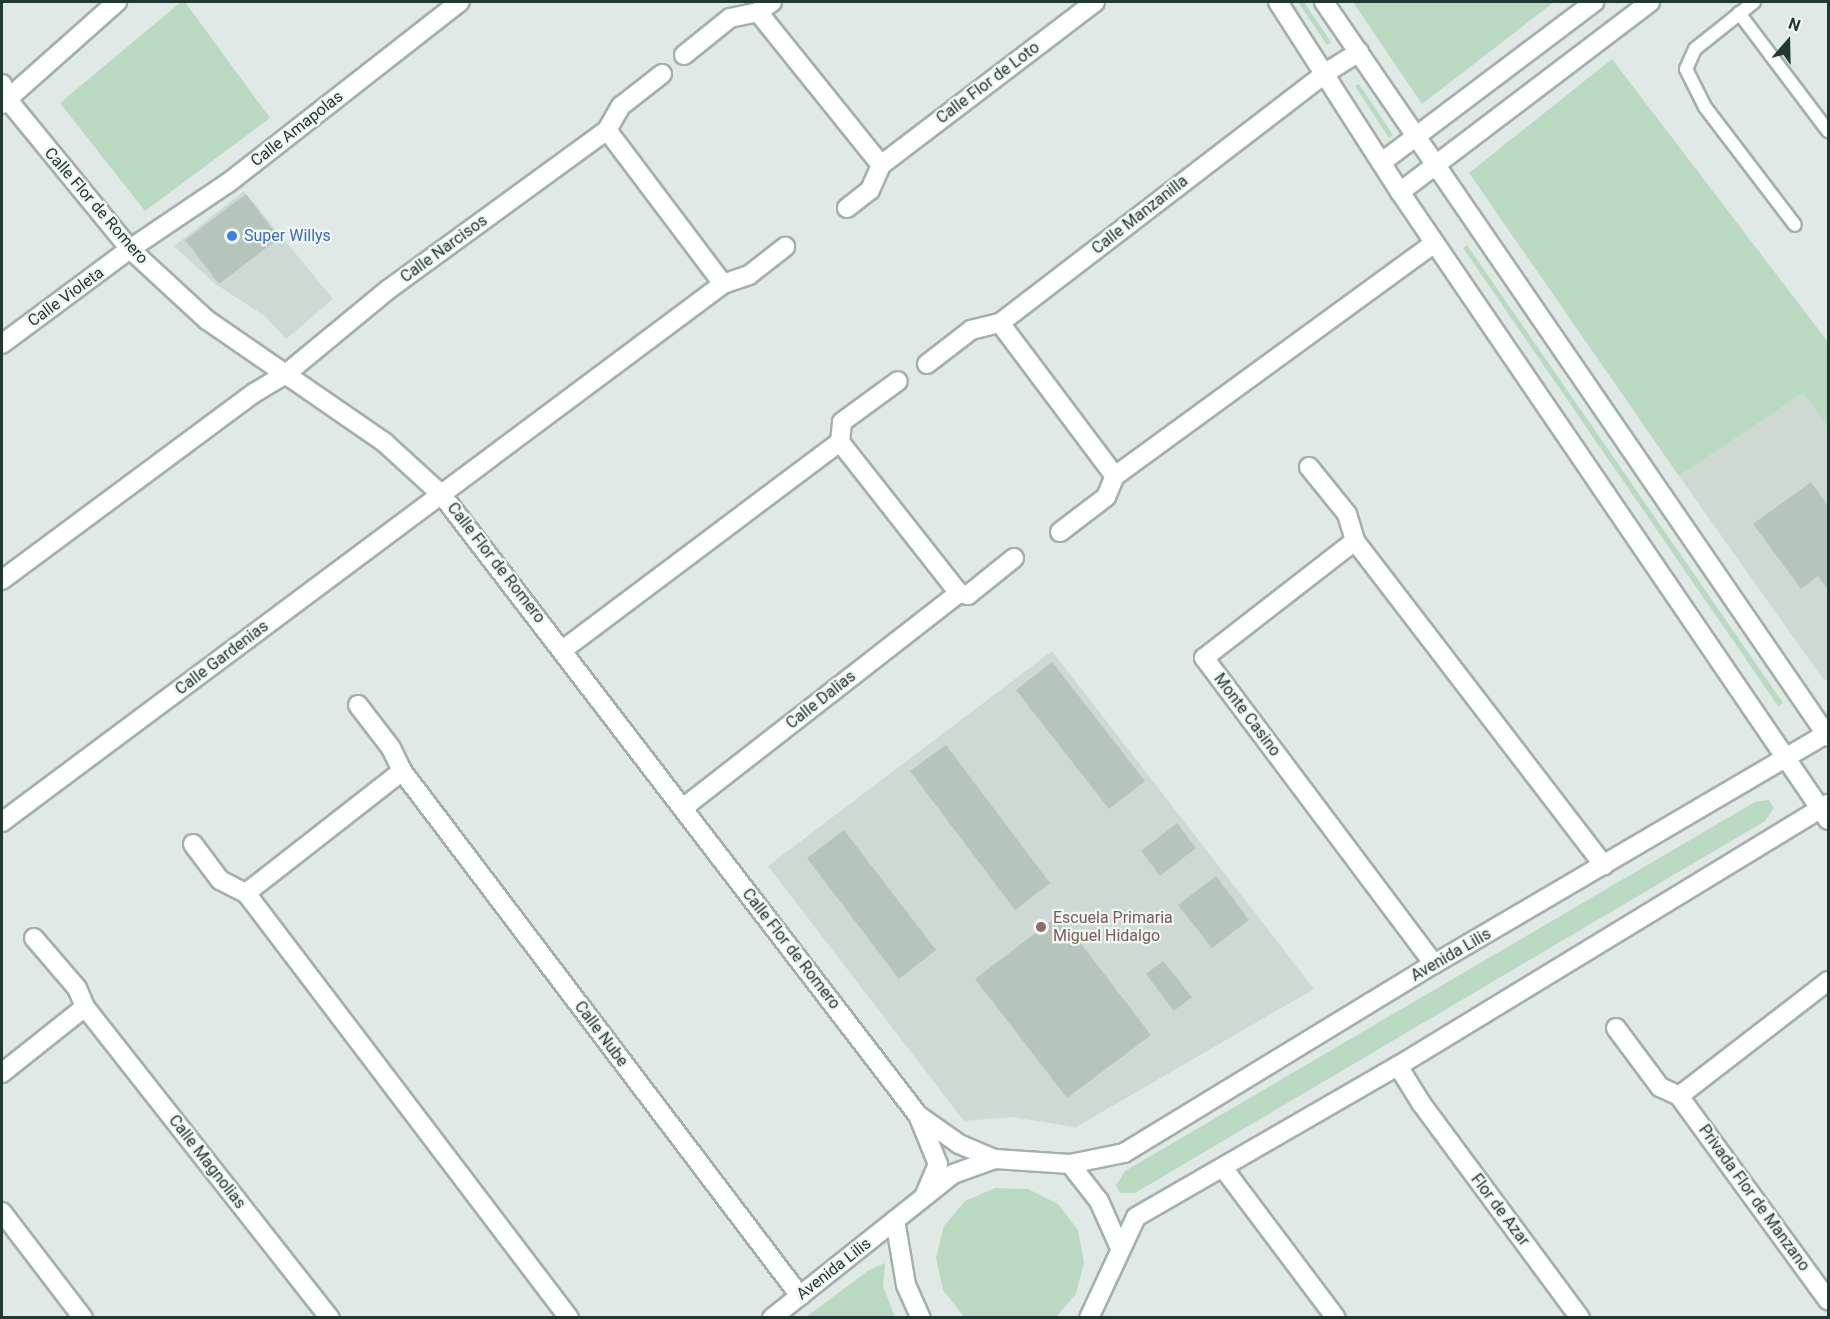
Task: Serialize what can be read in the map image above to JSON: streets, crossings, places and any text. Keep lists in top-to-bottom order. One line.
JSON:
{"streets":{"street":["Calle Flor de Loto","Calle Amapolas","Calle Flor de Romero","Calle Manzanilla","Calle Narcisos","Calle Violeta","Calle Gardenias","Calle Dalias","Monte Casino","Avenida Lilis","Calle Nube","Calle Magnolias","Privada Flor de Manzano","Flor de Azar"]},"crossings":[["Calle Amapolas","Calle Flor de Romero"],["Calle Amapolas","Calle Violeta"],["Calle Flor de Romero","Calle Narcisos"],["Calle Flor de Romero","Calle Violeta"],["Calle Flor de Romero","Calle Gardenias"],["Calle Flor de Romero","Calle Dalias"],["Calle Flor de Romero","Avenida Lilis"],["Monte Casino","Avenida Lilis"],["Avenida Lilis","Calle Nube"]],"places":["Super Willys","Escuela Primaria Miguel Hidalgo"],"north":"top"}
